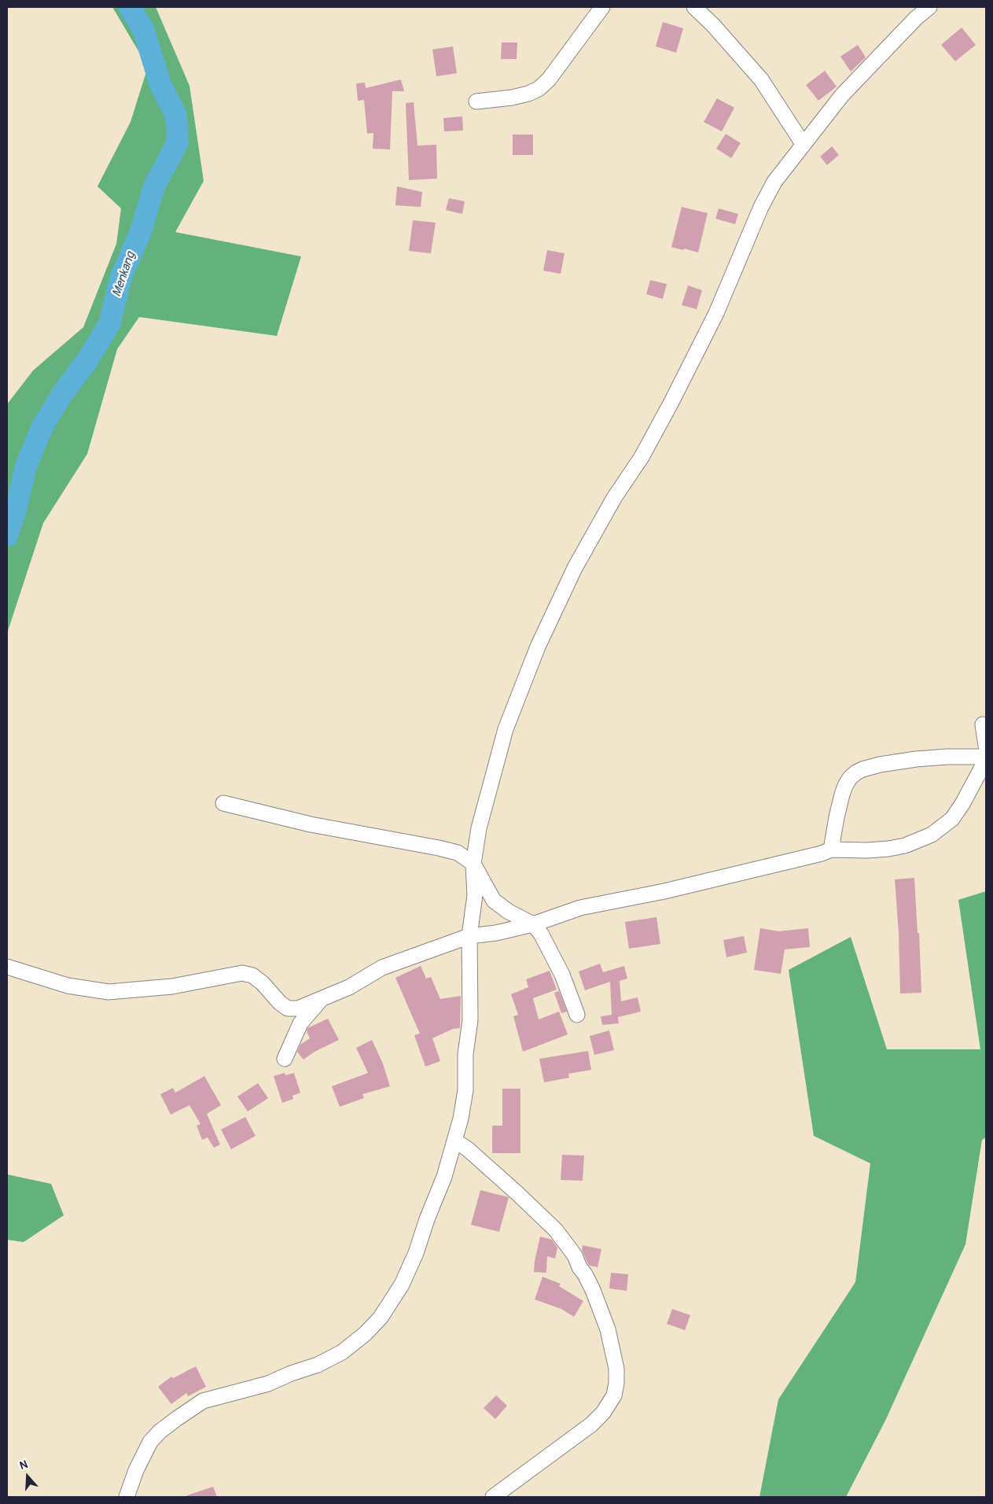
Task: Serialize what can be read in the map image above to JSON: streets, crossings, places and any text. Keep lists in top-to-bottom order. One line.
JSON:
{"water":["Menkang"],"north":"top"}
